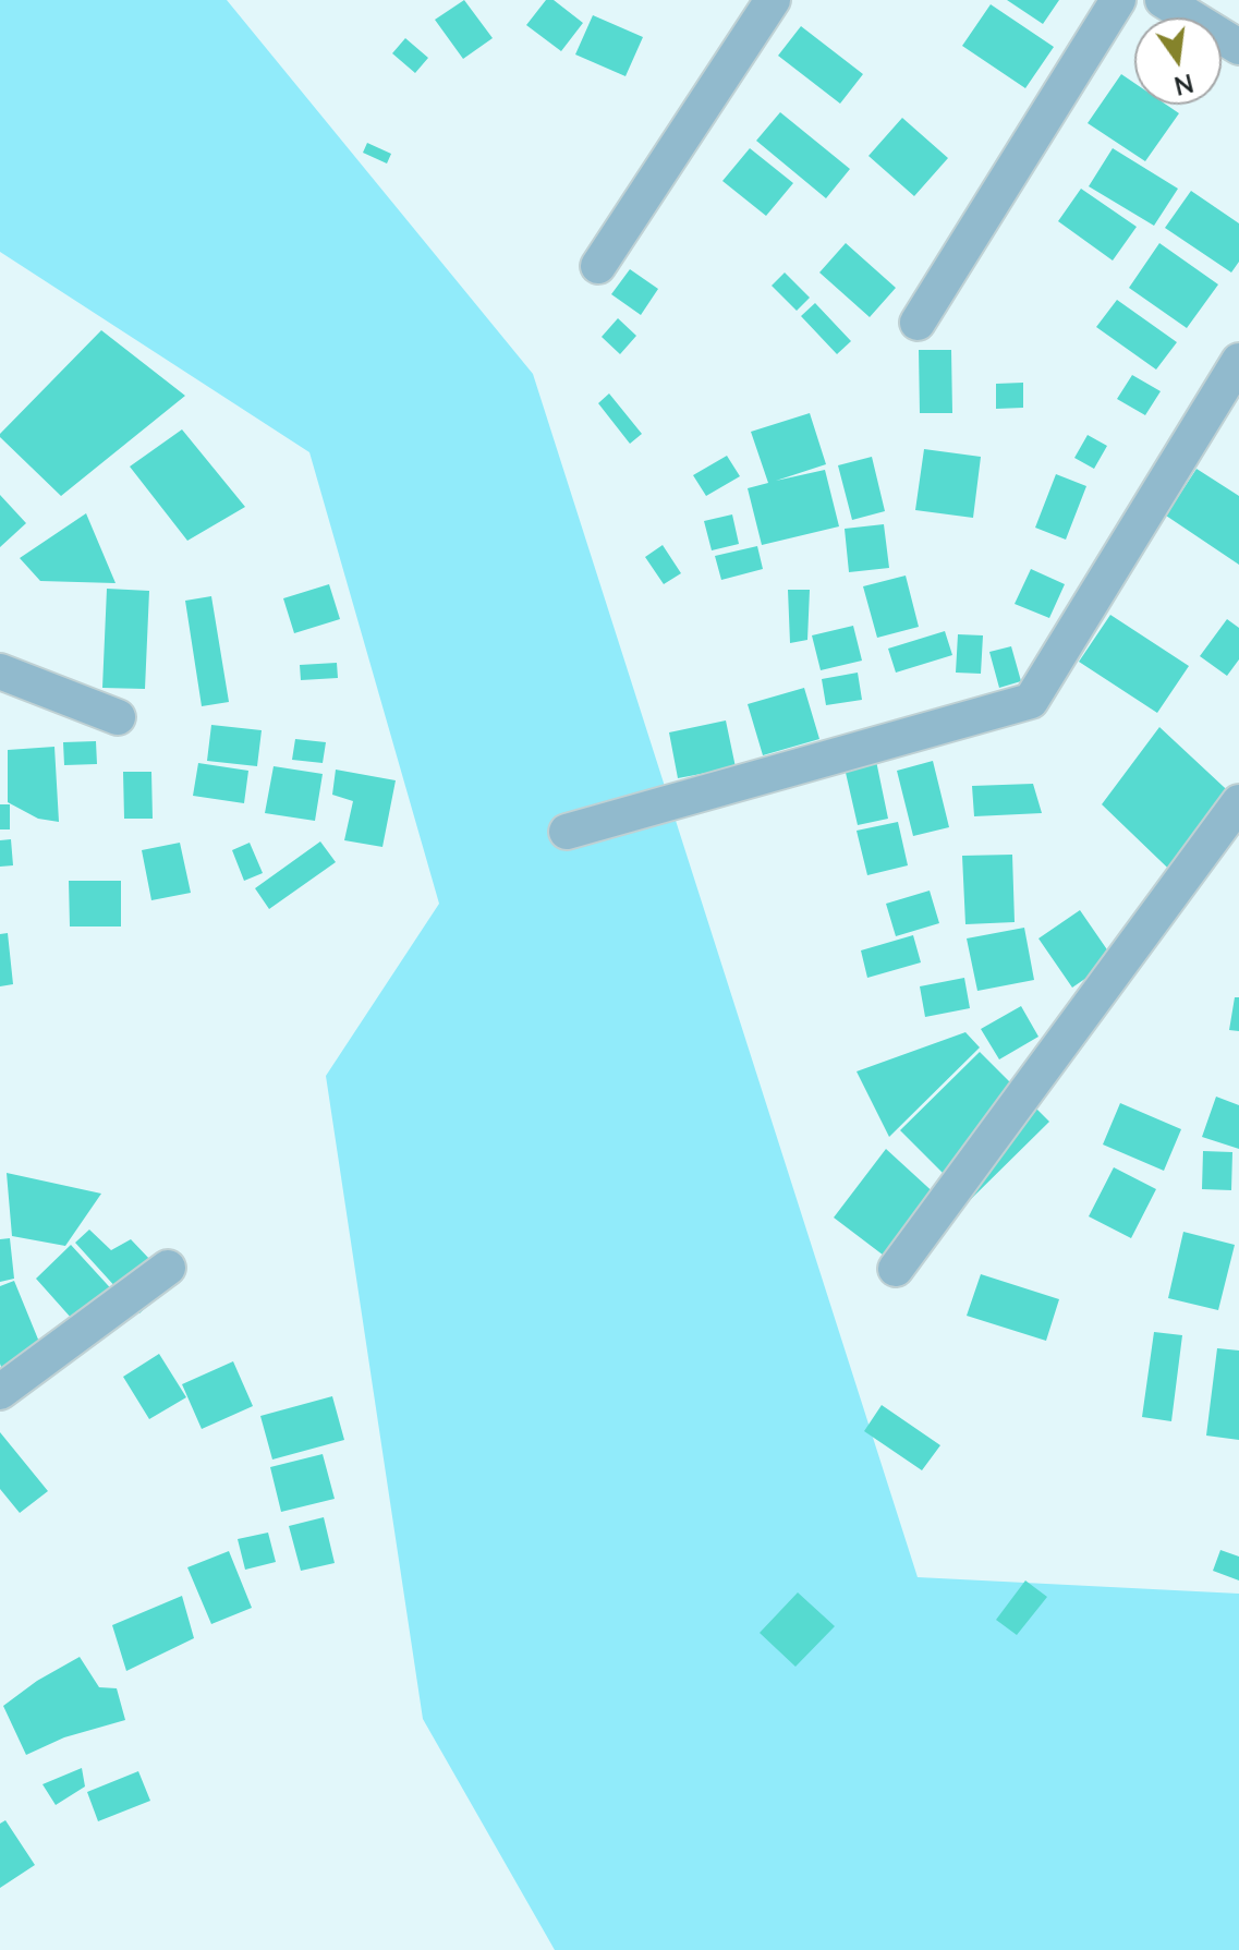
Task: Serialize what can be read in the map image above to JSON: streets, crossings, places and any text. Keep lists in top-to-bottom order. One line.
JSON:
{"north":"bottom"}
